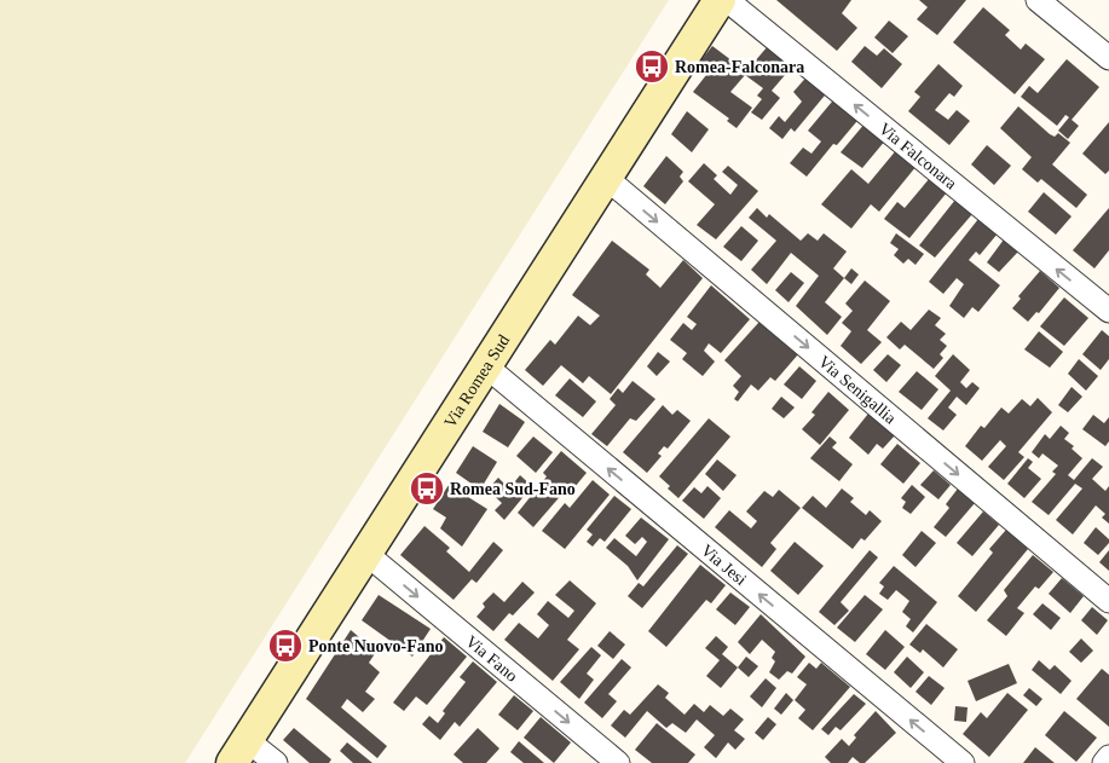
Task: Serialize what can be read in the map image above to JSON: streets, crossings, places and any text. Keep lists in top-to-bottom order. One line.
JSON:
{"streets":{"main road":["Via Romea Sud"],"street":["Via Falconara","Via Senigallia","Via Jesi","Via Fano"]},"crossings":[["Via Romea Sud","Via Senigallia"],["Via Romea Sud","Via Jesi"],["Via Romea Sud","Via Fano"]],"one_way":["Via Falconara","Via Senigallia","Via Jesi","Via Fano"],"places":{"bus stop":["Romea-Falconara","Romea Sud-Fano","Ponte Nuovo-Fano"]}}
